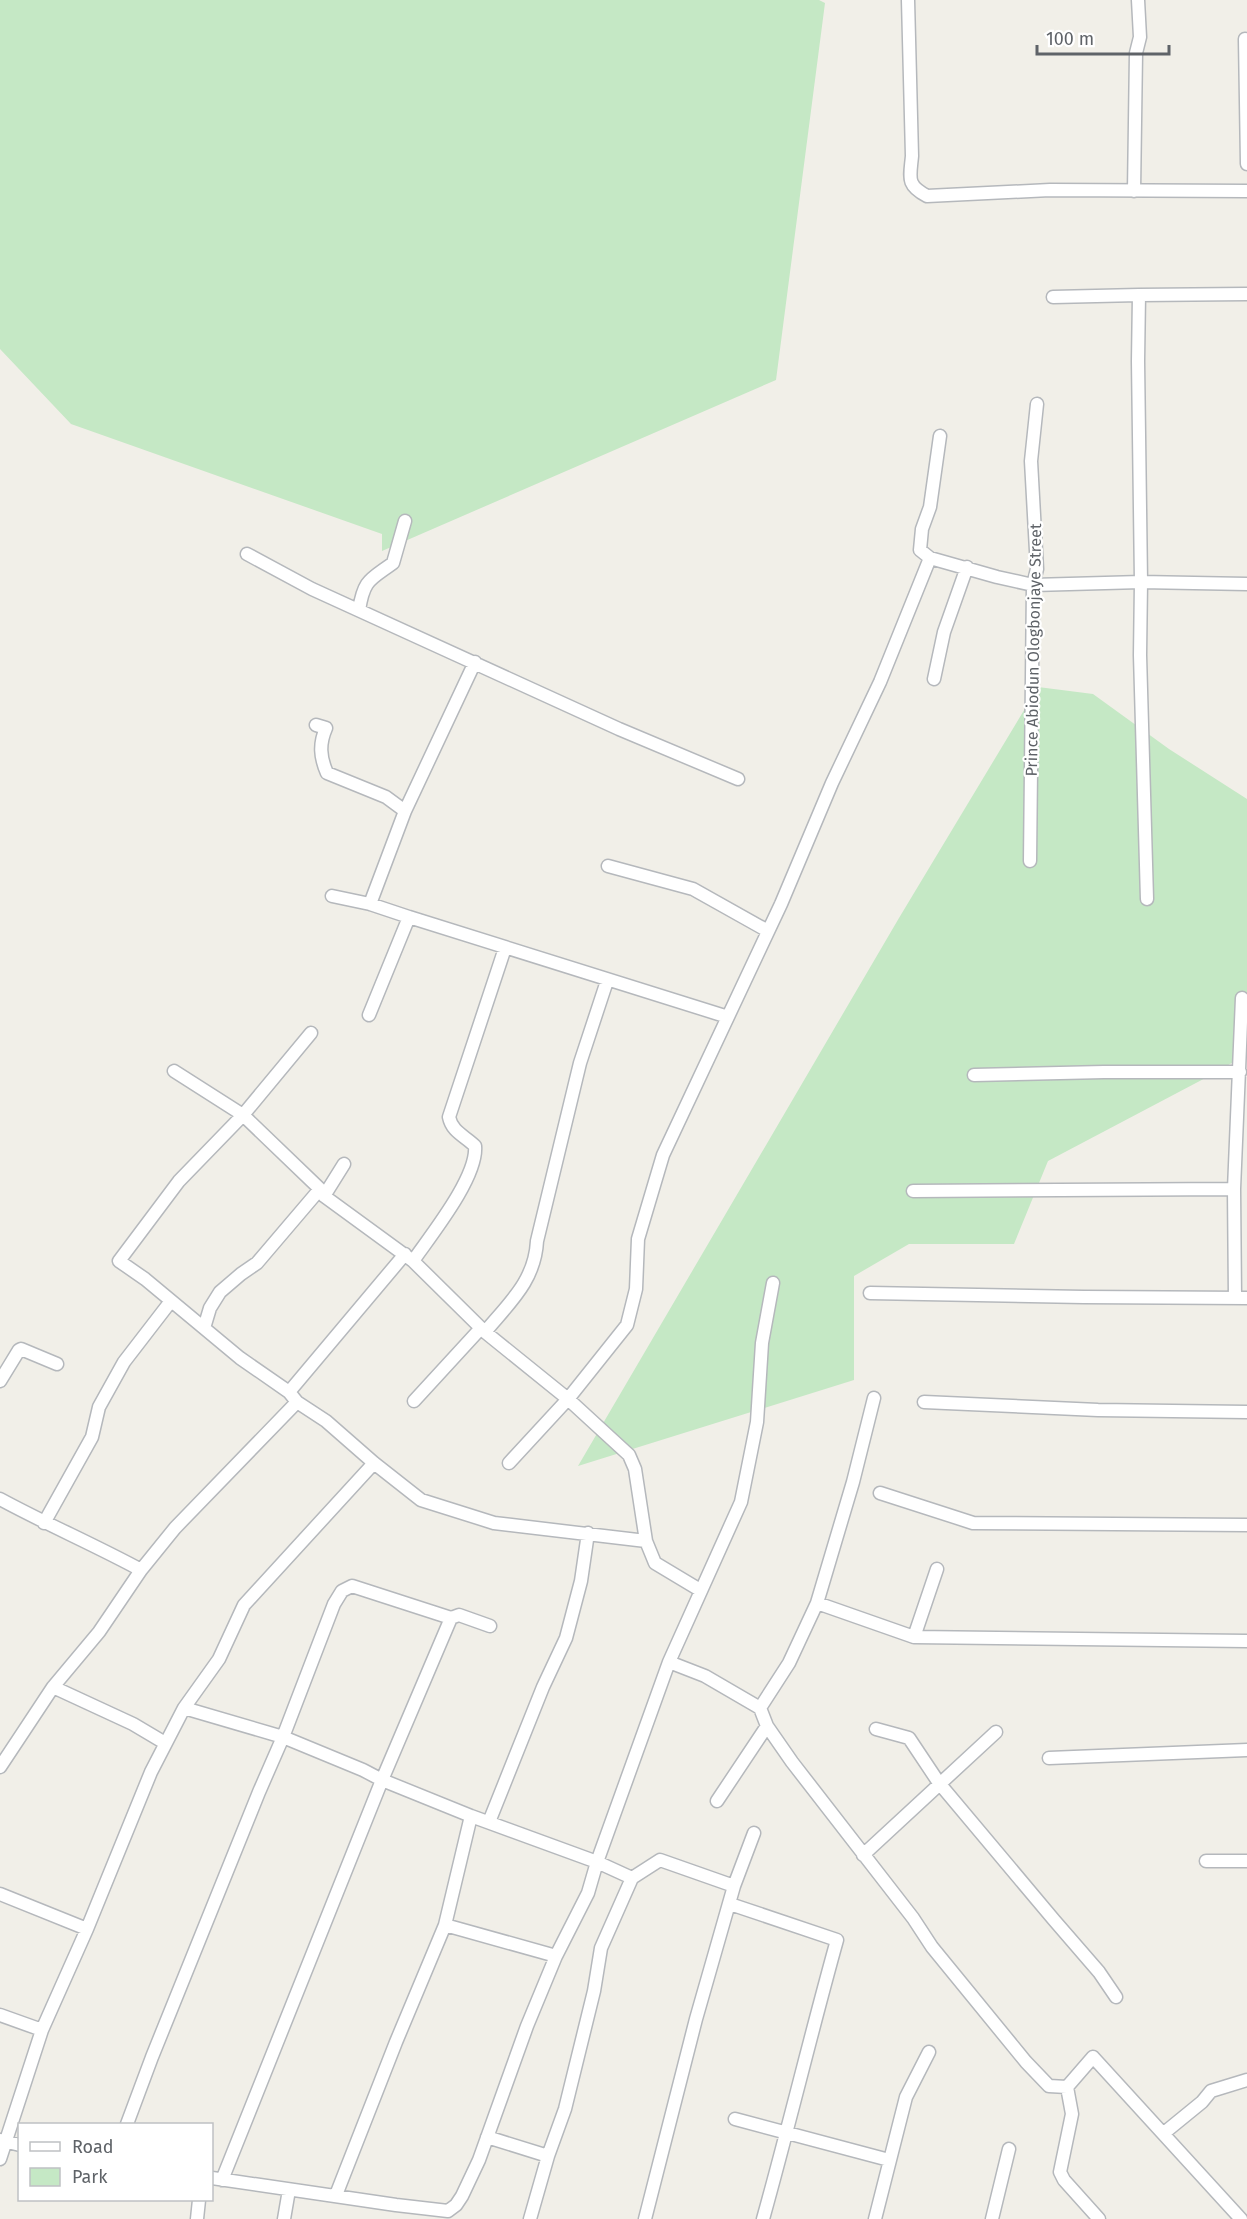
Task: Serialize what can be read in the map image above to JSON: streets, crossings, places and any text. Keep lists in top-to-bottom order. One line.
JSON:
{"streets":{"street":["Prince Abiodun Ologbonjaye Street"]},"legend":["Road","Park"],"scale_bar":"100 m"}
